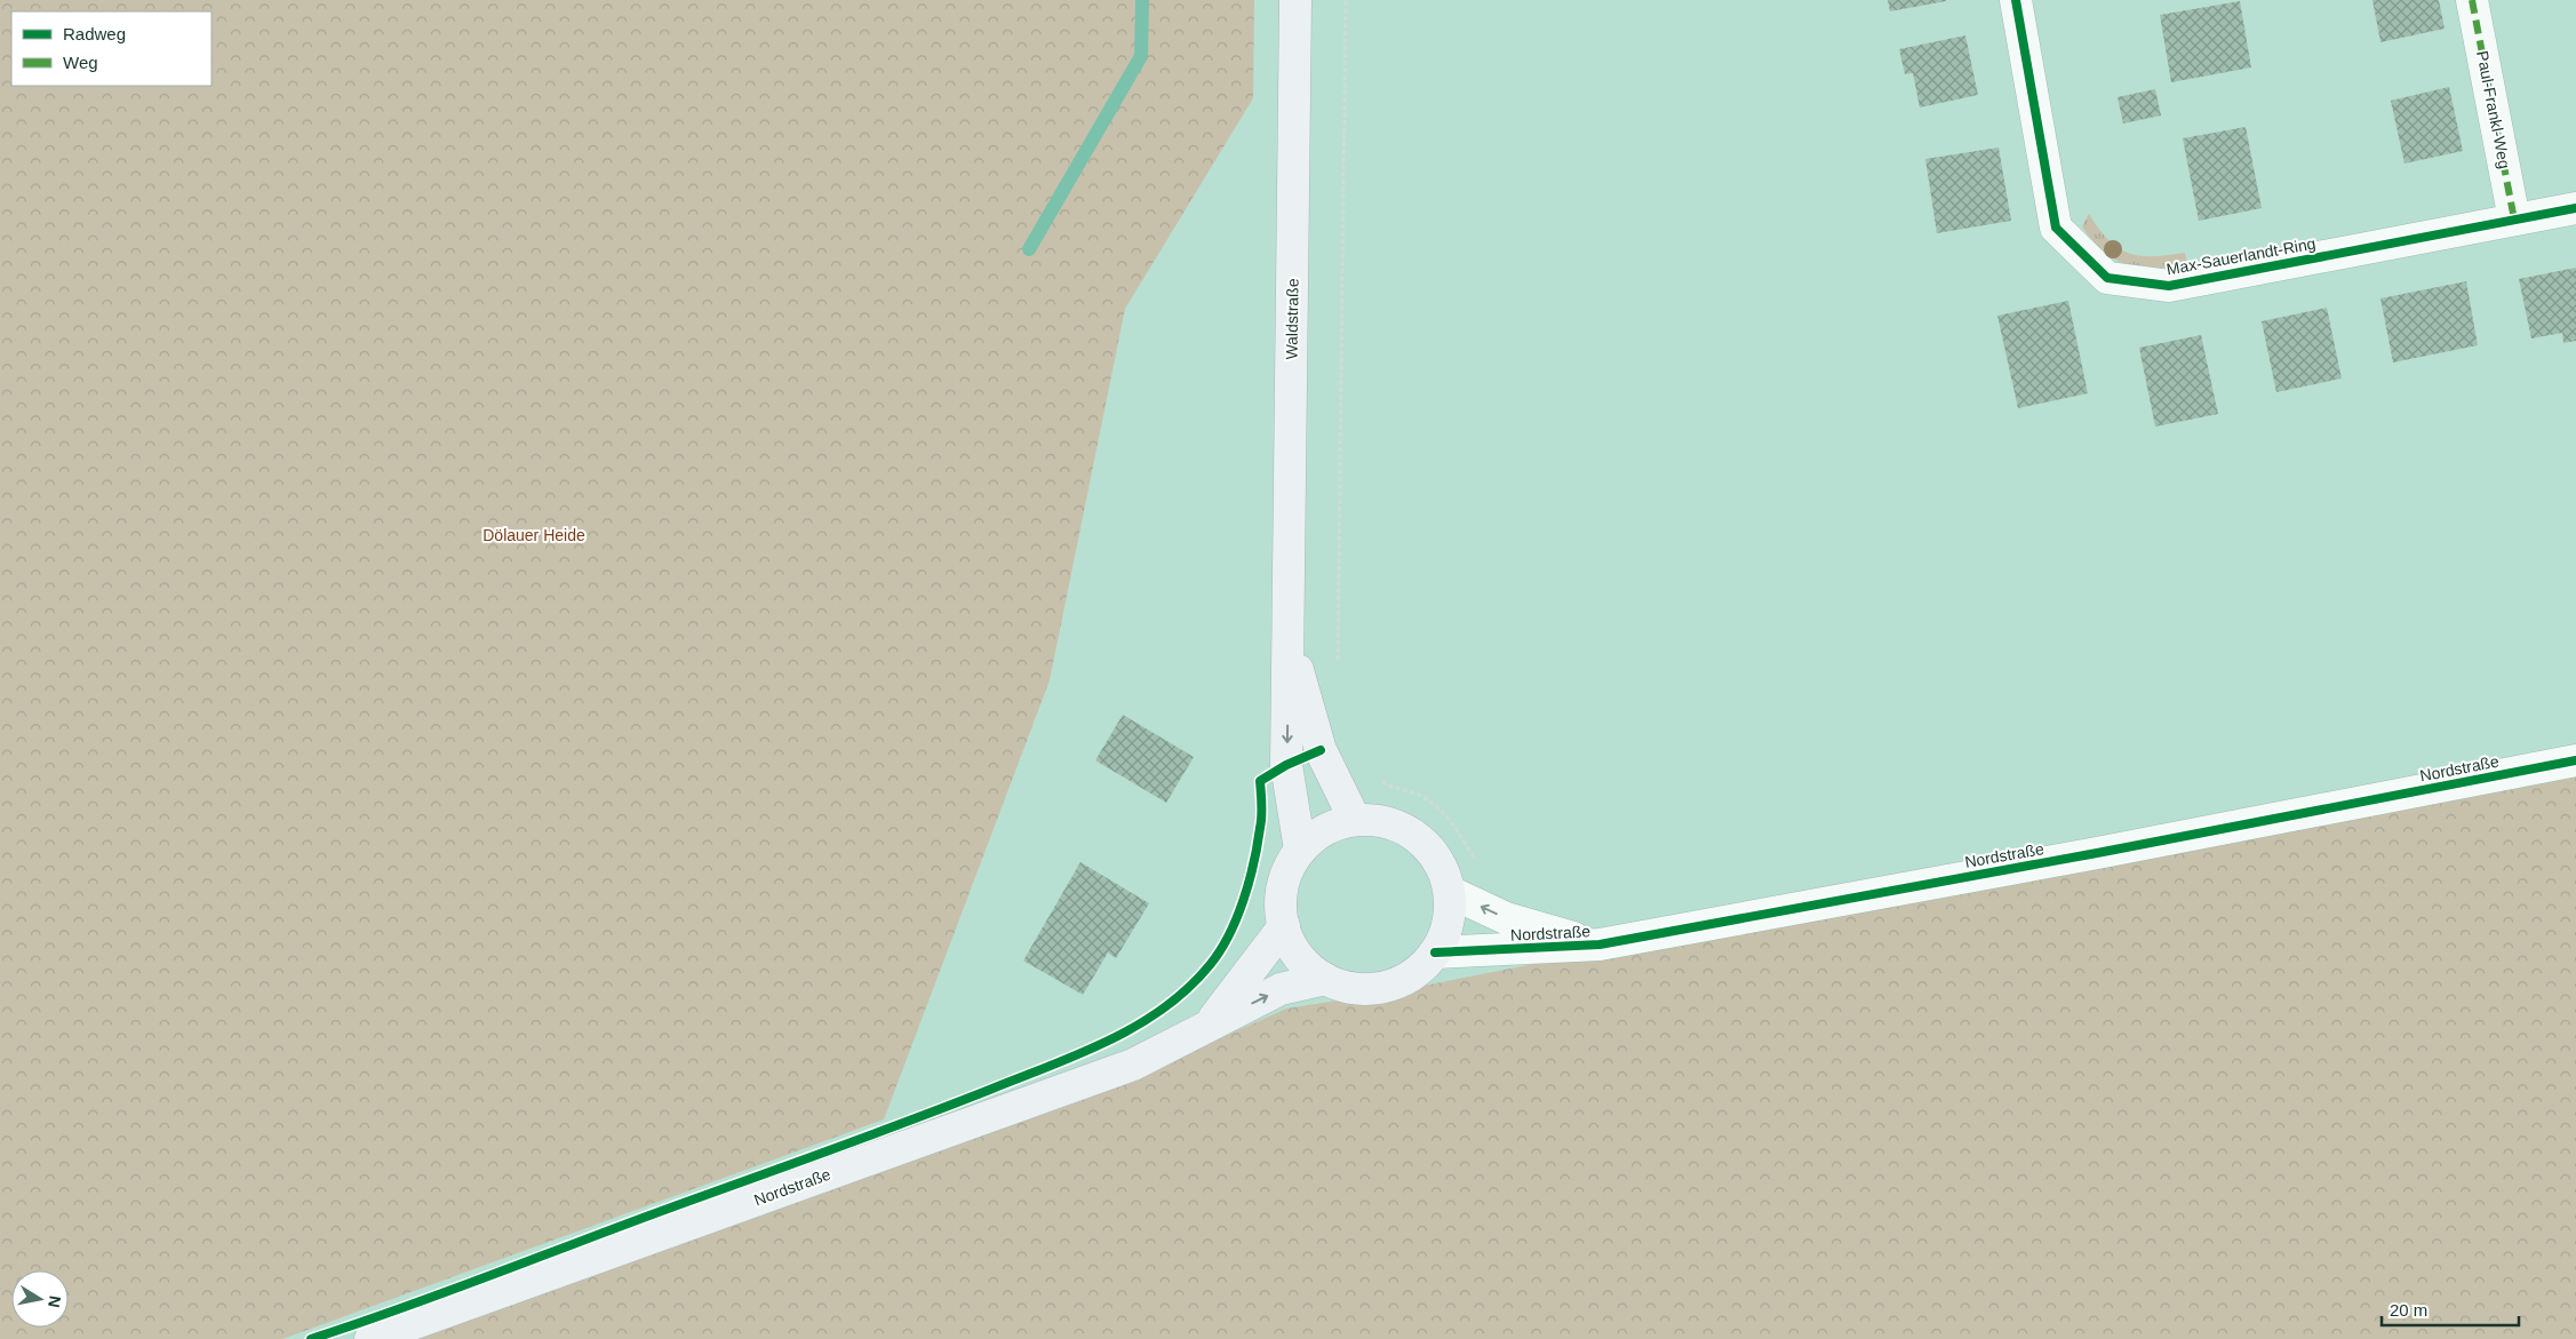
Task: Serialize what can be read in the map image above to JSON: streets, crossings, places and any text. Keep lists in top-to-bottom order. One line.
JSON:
{"streets":{"main road":["Waldstraße","Nordstraße"],"street":["Paul-Frankl-Weg","Max-Sauerlandt-Ring"]},"crossings":[["Paul-Frankl-Weg","Max-Sauerlandt-Ring"],["Waldstraße","Nordstraße"]],"parks":["Dölauer Heide"],"legend":["Radweg","Weg"],"scale_bar":"20 m","north":"right"}
